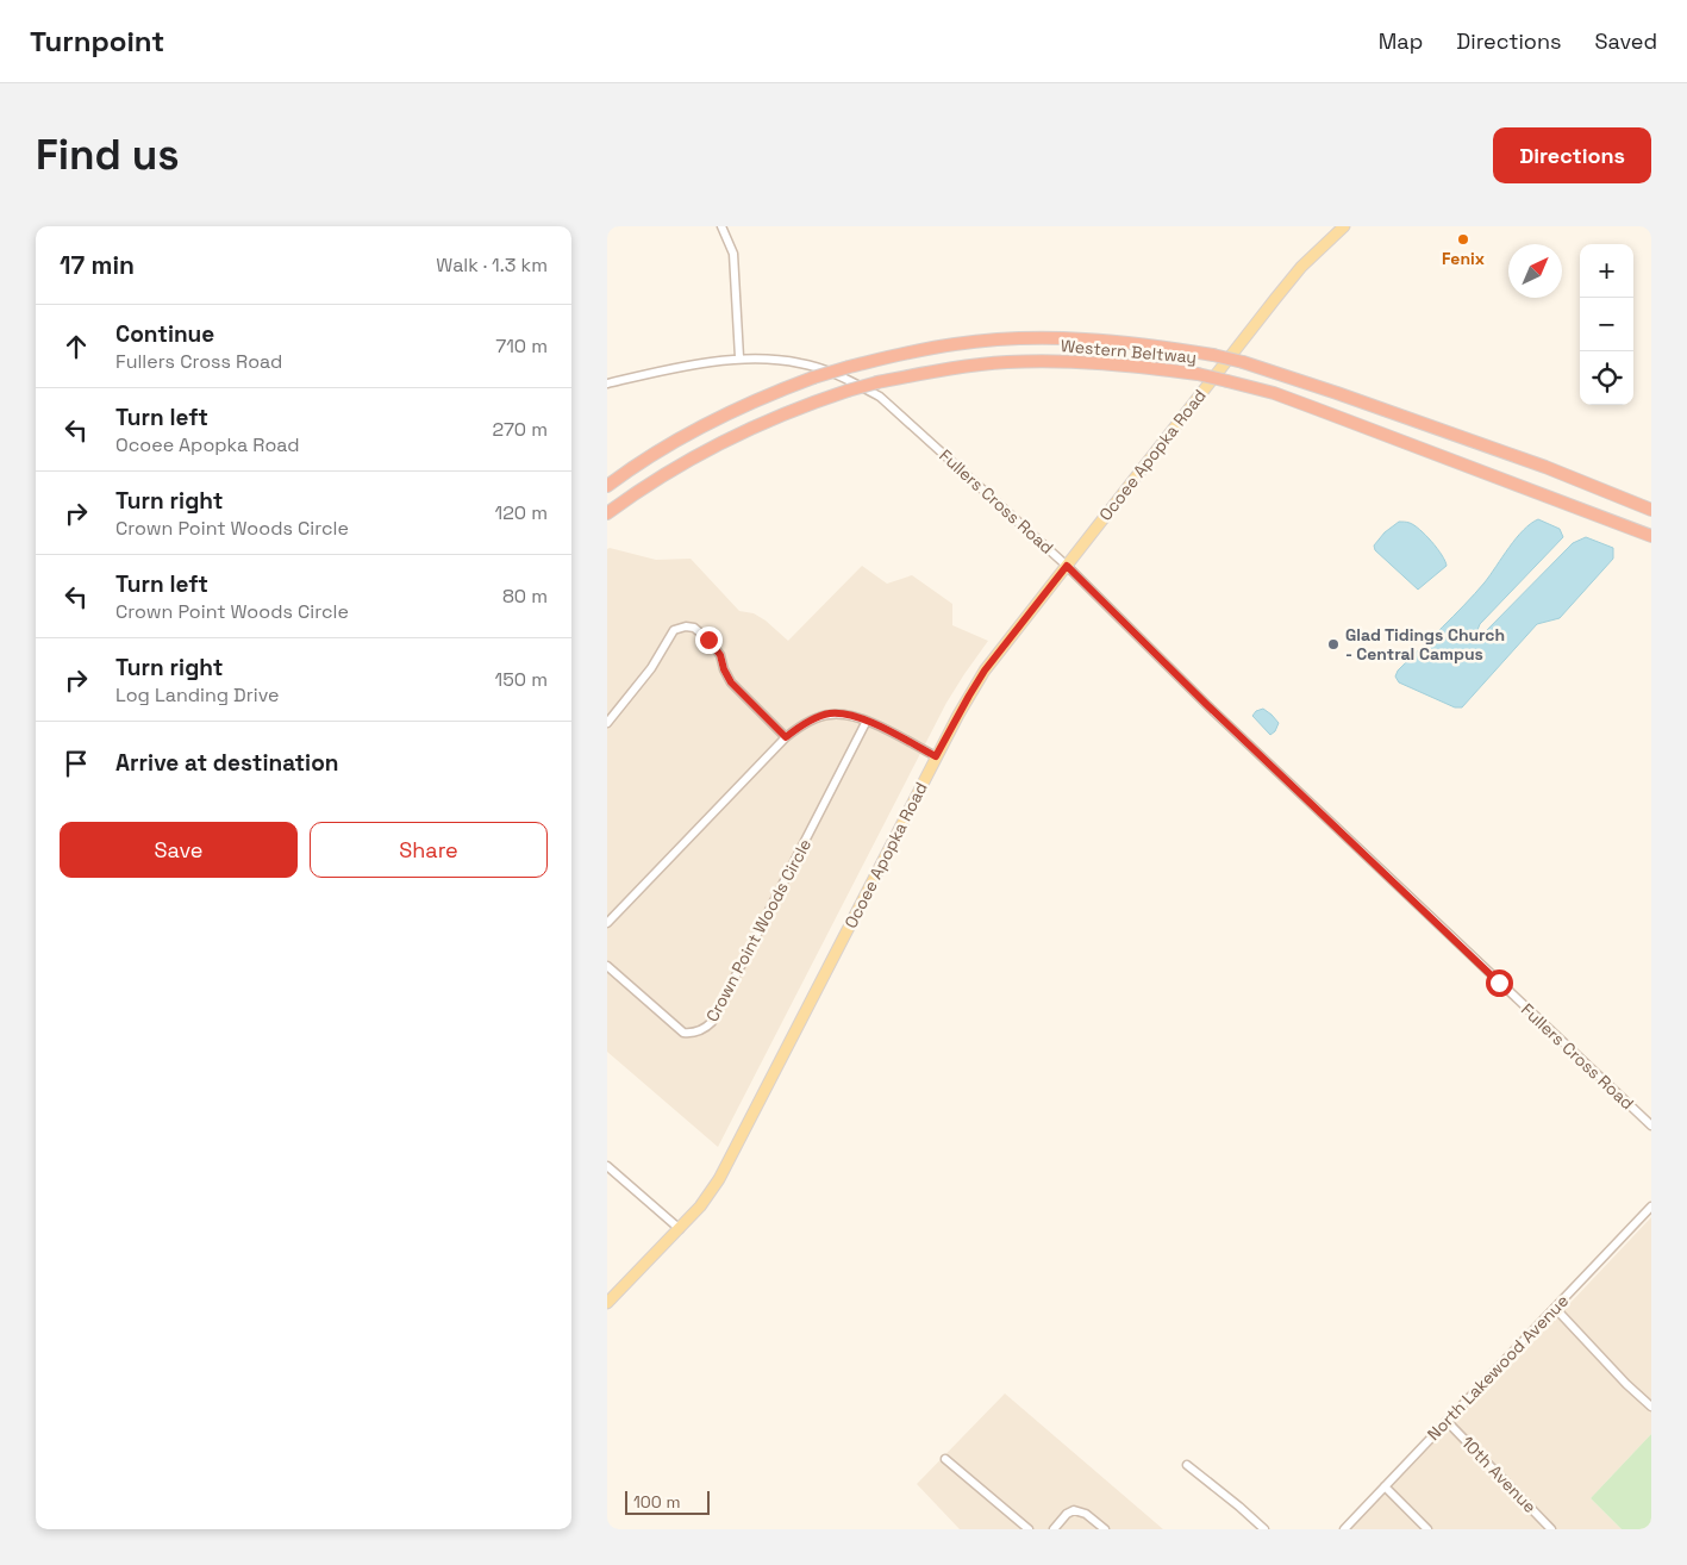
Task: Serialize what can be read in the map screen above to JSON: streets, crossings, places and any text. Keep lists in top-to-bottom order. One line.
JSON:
{"streets":{"highway":["Western Beltway"],"main road":["Ocoee Apopka Road"],"street":["Fullers Cross Road","Crown Point Woods Circle","North Lakewood Avenue","10th Avenue"]},"crossings":[["Western Beltway","Fullers Cross Road"],["Ocoee Apopka Road","Fullers Cross Road"],["North Lakewood Avenue","10th Avenue"]],"places":["Fenix","Glad Tidings Church - Central Campus"],"scale_bar":"100 m","north":"top right","page":{"header":"Turnpoint","nav":["Map","Directions","Saved"],"buttons":["Directions",["Save","Share"]],"title":"Find us","heading":["17 min","Walk · 1.3 km"],"map_buttons":["+","−"],"list":[["Continue","Fullers Cross Road","710 m"],["Turn left","Ocoee Apopka Road","270 m"],["Turn right","Crown Point Woods Circle","120 m"],["Turn left","Crown Point Woods Circle","80 m"],["Turn right","Log Landing Drive","150 m"],"Arrive at destination"],"scale":"100 m"}}
